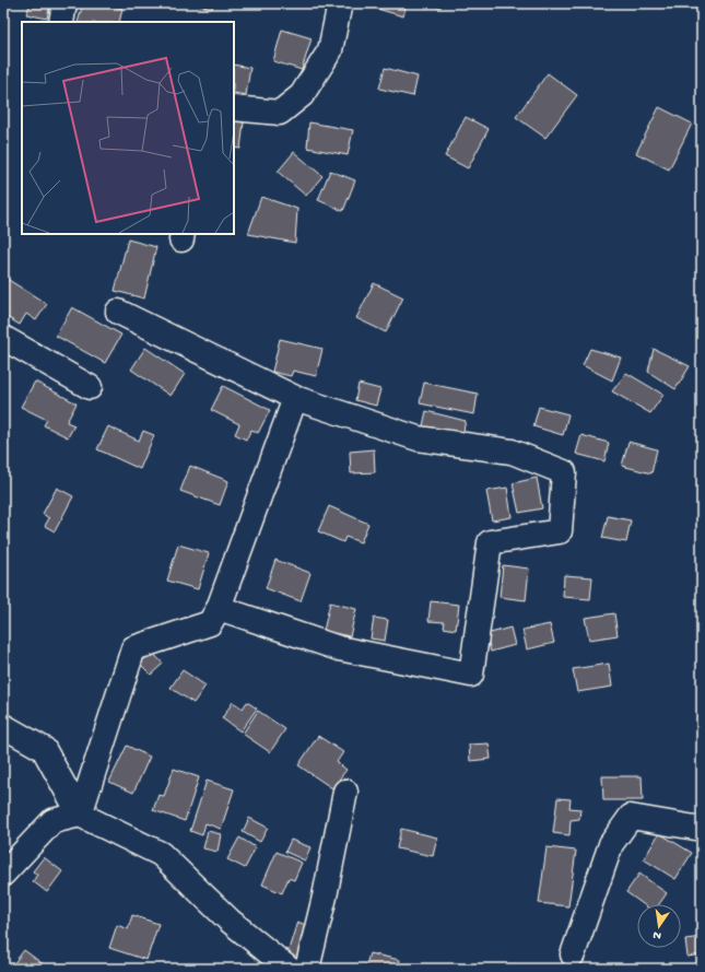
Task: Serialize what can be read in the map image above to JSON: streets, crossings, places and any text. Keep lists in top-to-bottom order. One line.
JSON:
{"north":"bottom"}
